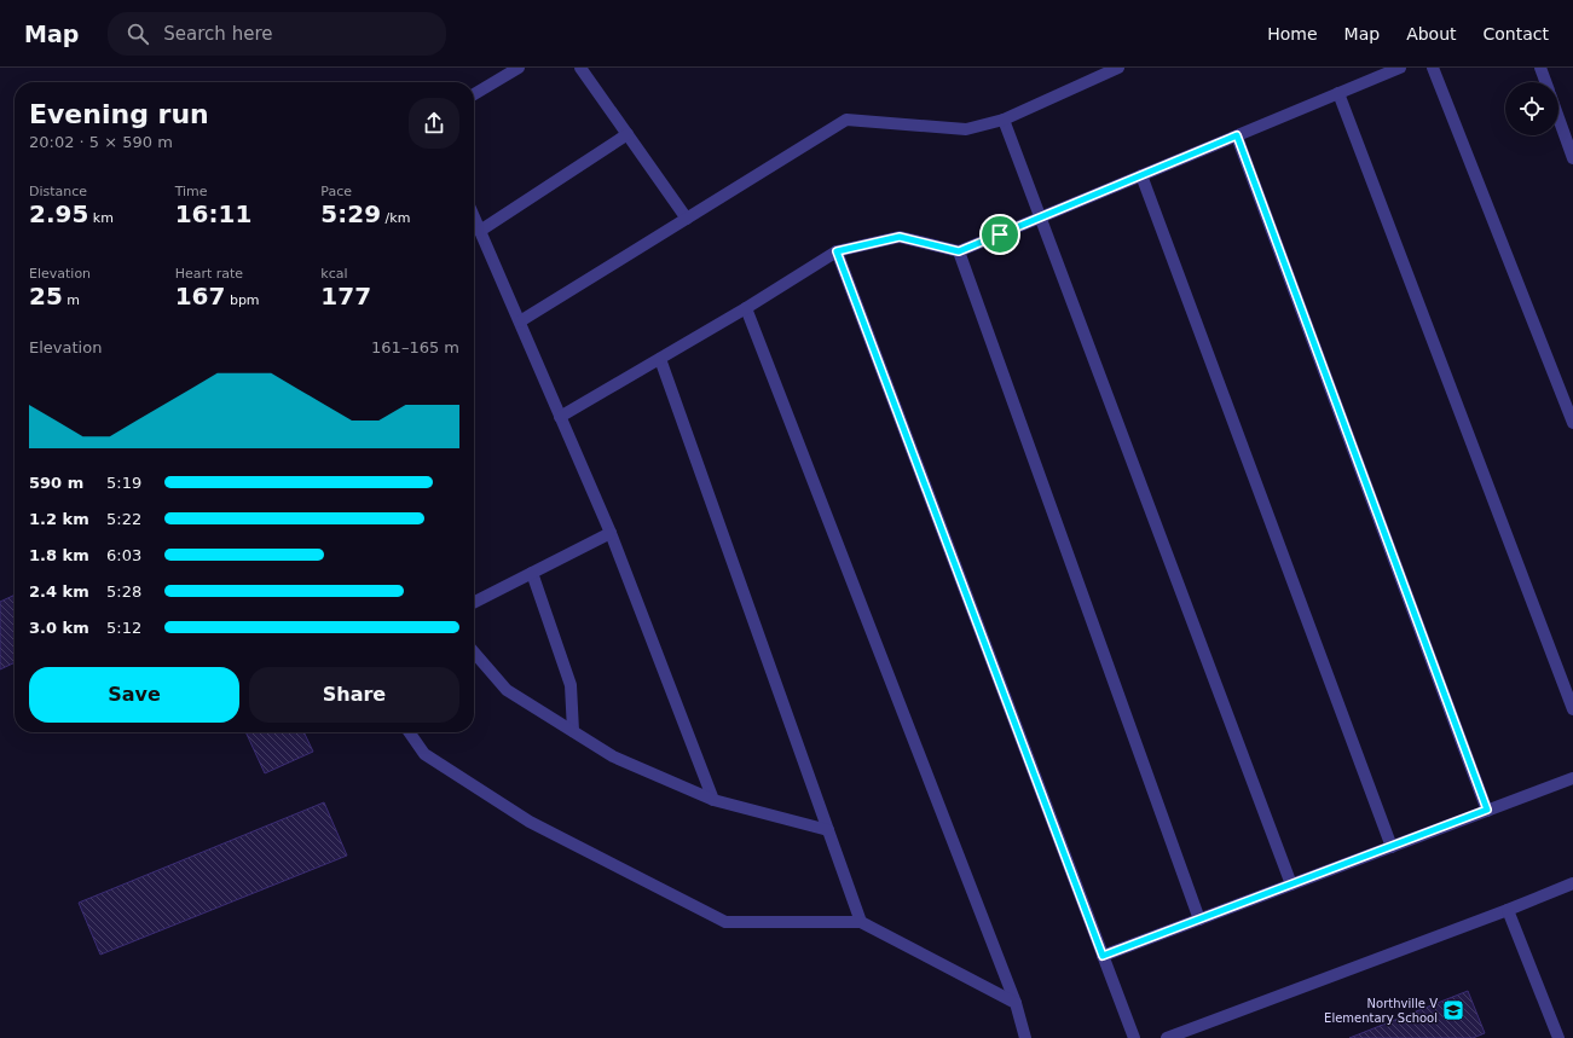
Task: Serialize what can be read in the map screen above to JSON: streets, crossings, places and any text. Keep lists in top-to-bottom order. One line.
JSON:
{"places":{"school or university":["Northville V Elementary School"]},"page":{"header":"Map","search":"Search here","nav":["Home","Map","About","Contact"],"heading":["Evening run","20:02 · 5 × 590 m"],"stats":[["Distance","2.95 km"],["Time","16:11"],["Pace","5:29 /km"],["Elevation","25 m"],["Heart rate","167 bpm"],["kcal","177"]],"chart":["Elevation","161–165 m"],"list":[{"name":"590 m","note":"5:19"},{"name":"1.2 km","note":"5:22"},{"name":"1.8 km","note":"6:03"},{"name":"2.4 km","note":"5:28"},{"name":"3.0 km","note":"5:12"}],"buttons":["Save","Share"]}}
